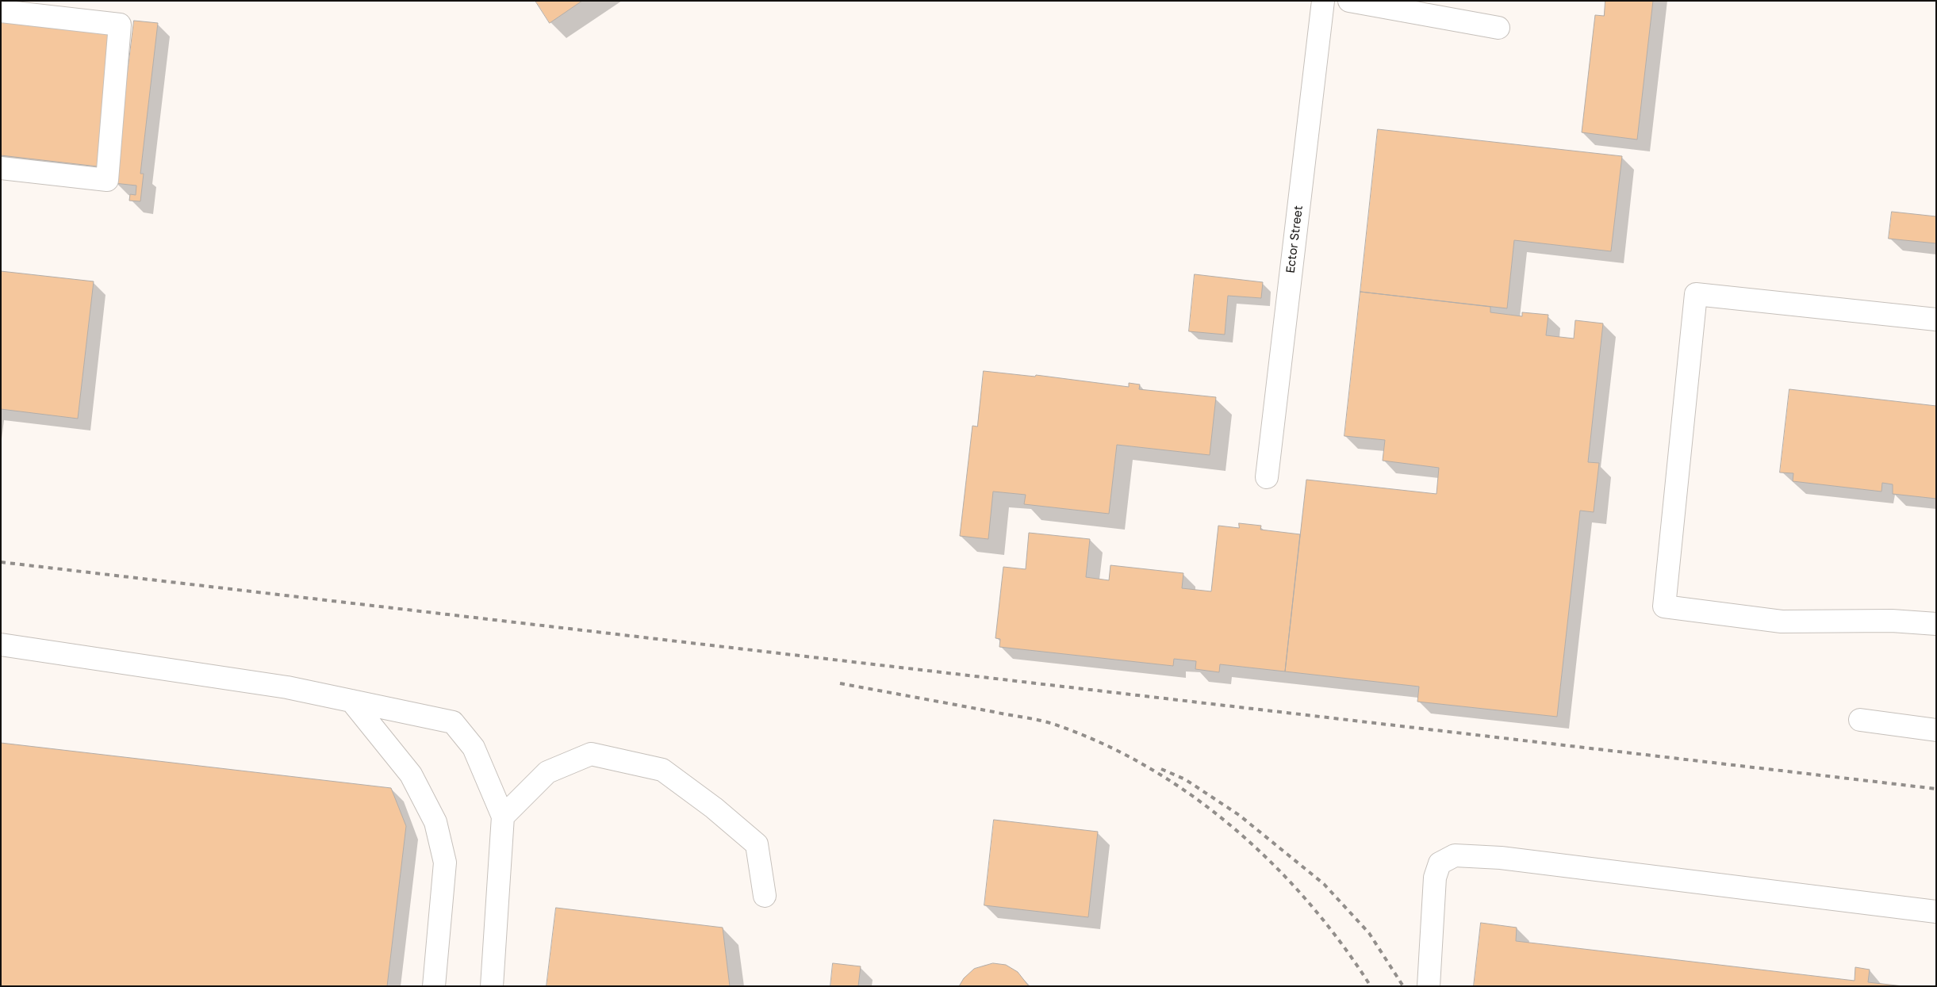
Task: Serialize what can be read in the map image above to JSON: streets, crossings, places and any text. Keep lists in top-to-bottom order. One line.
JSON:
{"streets":{"street":["Ector Street"]}}
